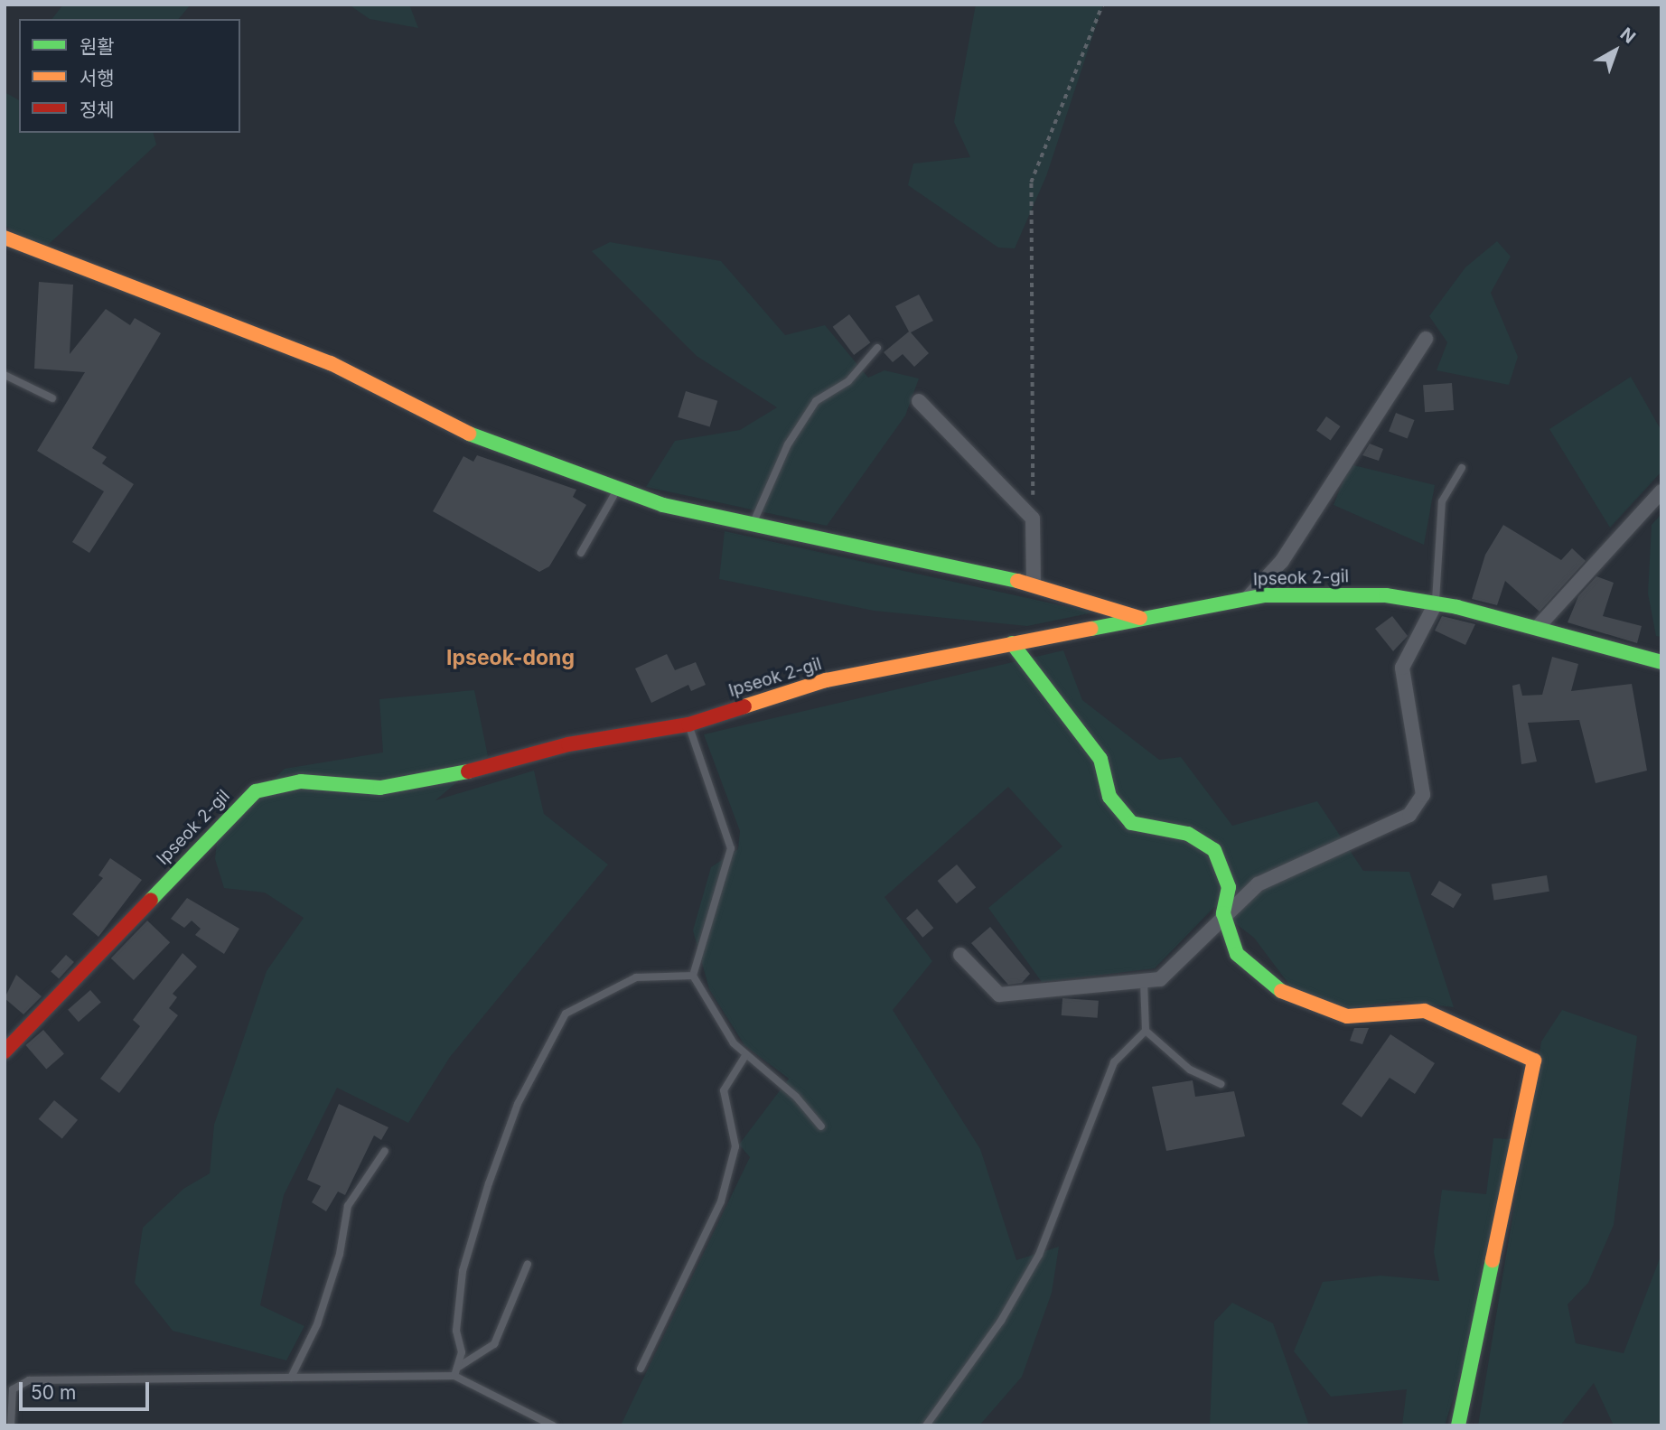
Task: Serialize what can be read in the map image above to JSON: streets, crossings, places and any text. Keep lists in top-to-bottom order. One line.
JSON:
{"streets":{"street":["Ipseok 2-gil"]},"districts":["Ipseok-dong"],"legend":["원활","서행","정체"],"scale_bar":"50 m","north":"top right"}
